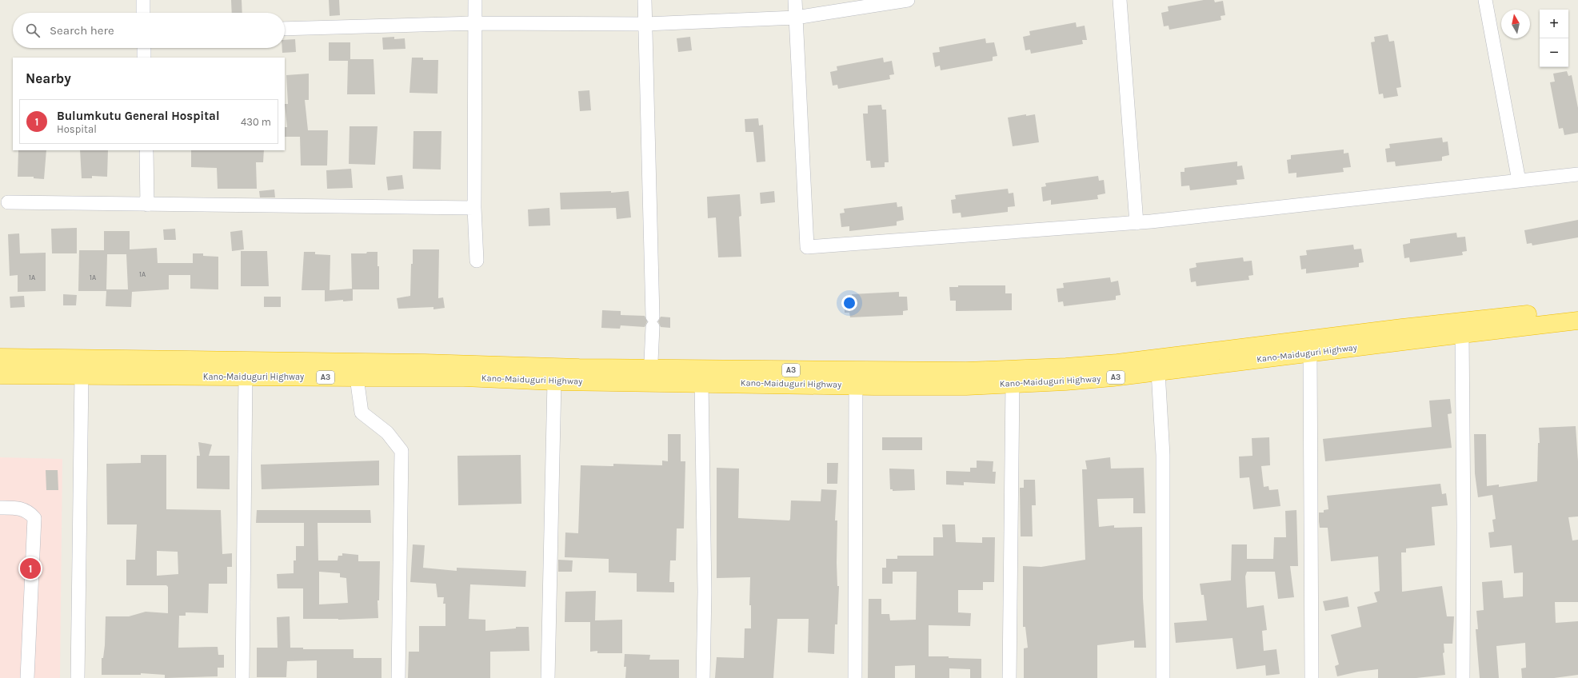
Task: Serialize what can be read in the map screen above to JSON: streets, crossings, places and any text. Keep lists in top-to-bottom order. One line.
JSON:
{"streets":{"highway":["Kano-Maiduguri Highway","A3"]},"house_numbers":["1A","1A","1A"],"north":"top","page":{"map_buttons":["+","−"],"search":"Search here","heading":"Nearby","list":[{"mark":"1","name":"Bulumkutu General Hospital","note":"Hospital","value":"430 m"}],"pins":"1"}}
